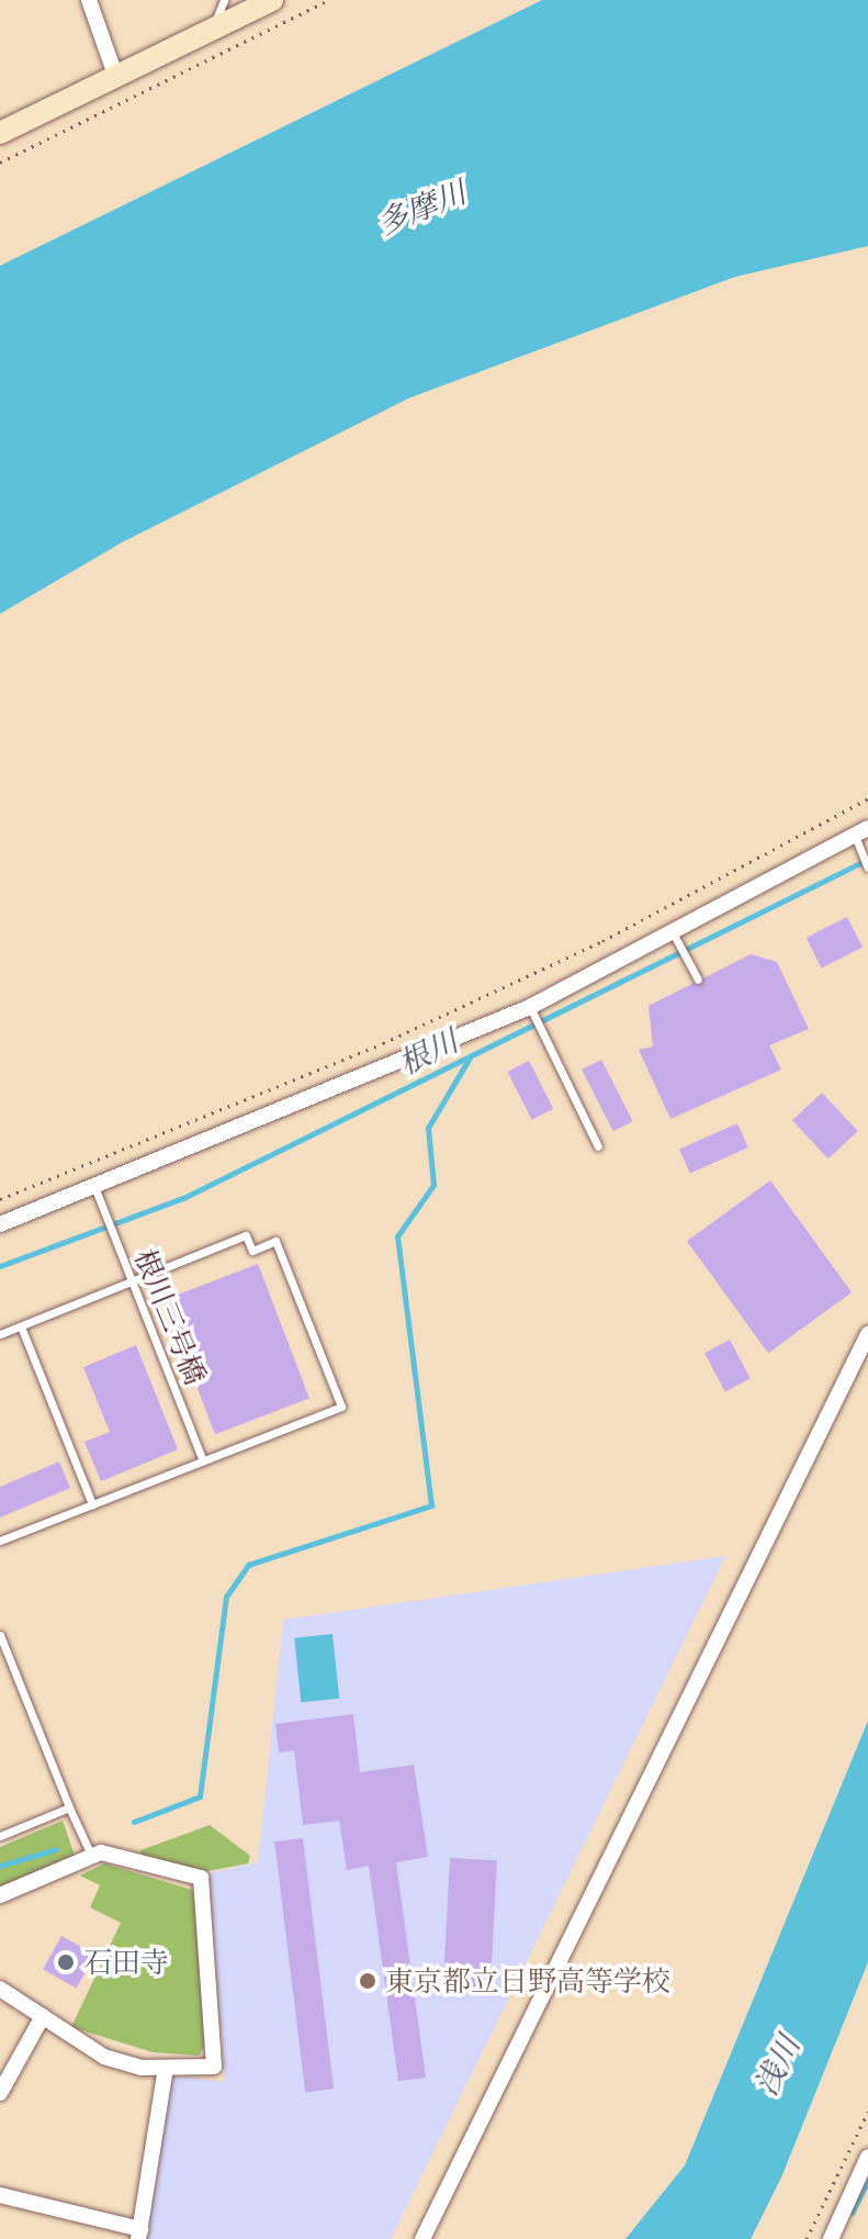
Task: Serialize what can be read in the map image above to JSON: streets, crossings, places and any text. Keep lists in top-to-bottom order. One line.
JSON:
{"streets":{"lane":["根川三号橋"]},"water":["多摩川","根川","浅川"],"places":["石田寺","東京都立日野高等学校"]}
